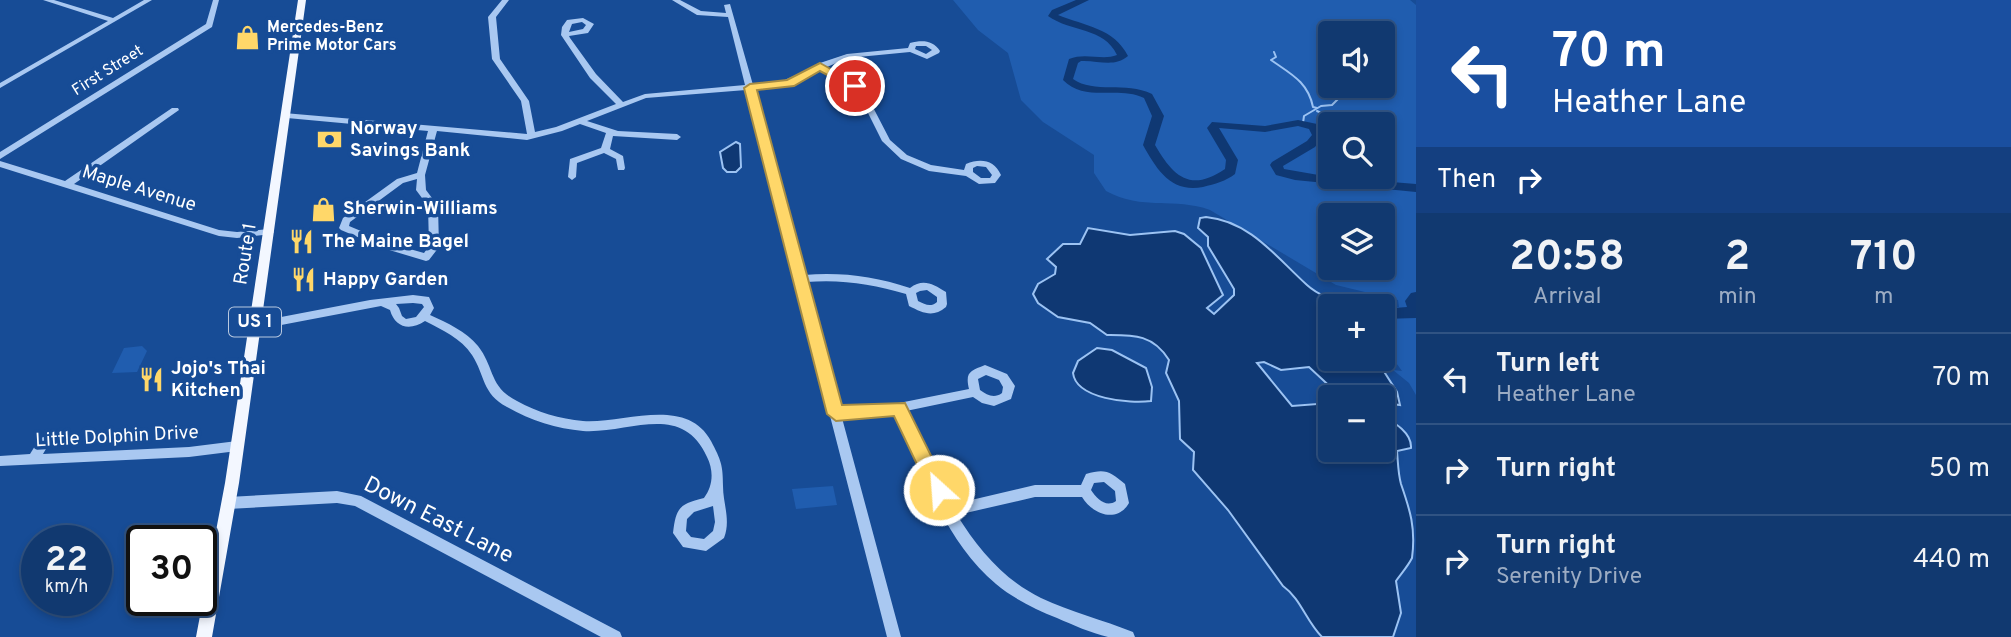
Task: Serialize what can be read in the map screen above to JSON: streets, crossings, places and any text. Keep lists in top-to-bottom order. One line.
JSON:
{"streets":{"main road":["Route 1","US 1"],"street":["First Street","Maple Avenue","Little Dolphin Drive","Down East Lane"]},"crossings":[["Maple Avenue","Route 1"],["Route 1","Little Dolphin Drive"],["Route 1","Down East Lane"]],"places":{"shop":["Mercedes-Benz Prime Motor Cars","Sherwin-Williams"],"bank":["Norway Savings Bank"],"restaurant":["The Maine Bagel","Happy Garden","Jojo's Thai Kitchen"]},"page":{"turn":["70 m","Heather Lane"],"map_buttons":["+","−"],"then":"Then","eta":["20:58","Arrival","2","min","710","m"],"list":[{"name":"Turn left","note":"Heather Lane","value":"70 m"},{"name":"Turn right","value":"50 m"},{"name":"Turn right","note":"Serenity Drive","value":"440 m"}],"speed":"22 km/h","limit":"30"}}
